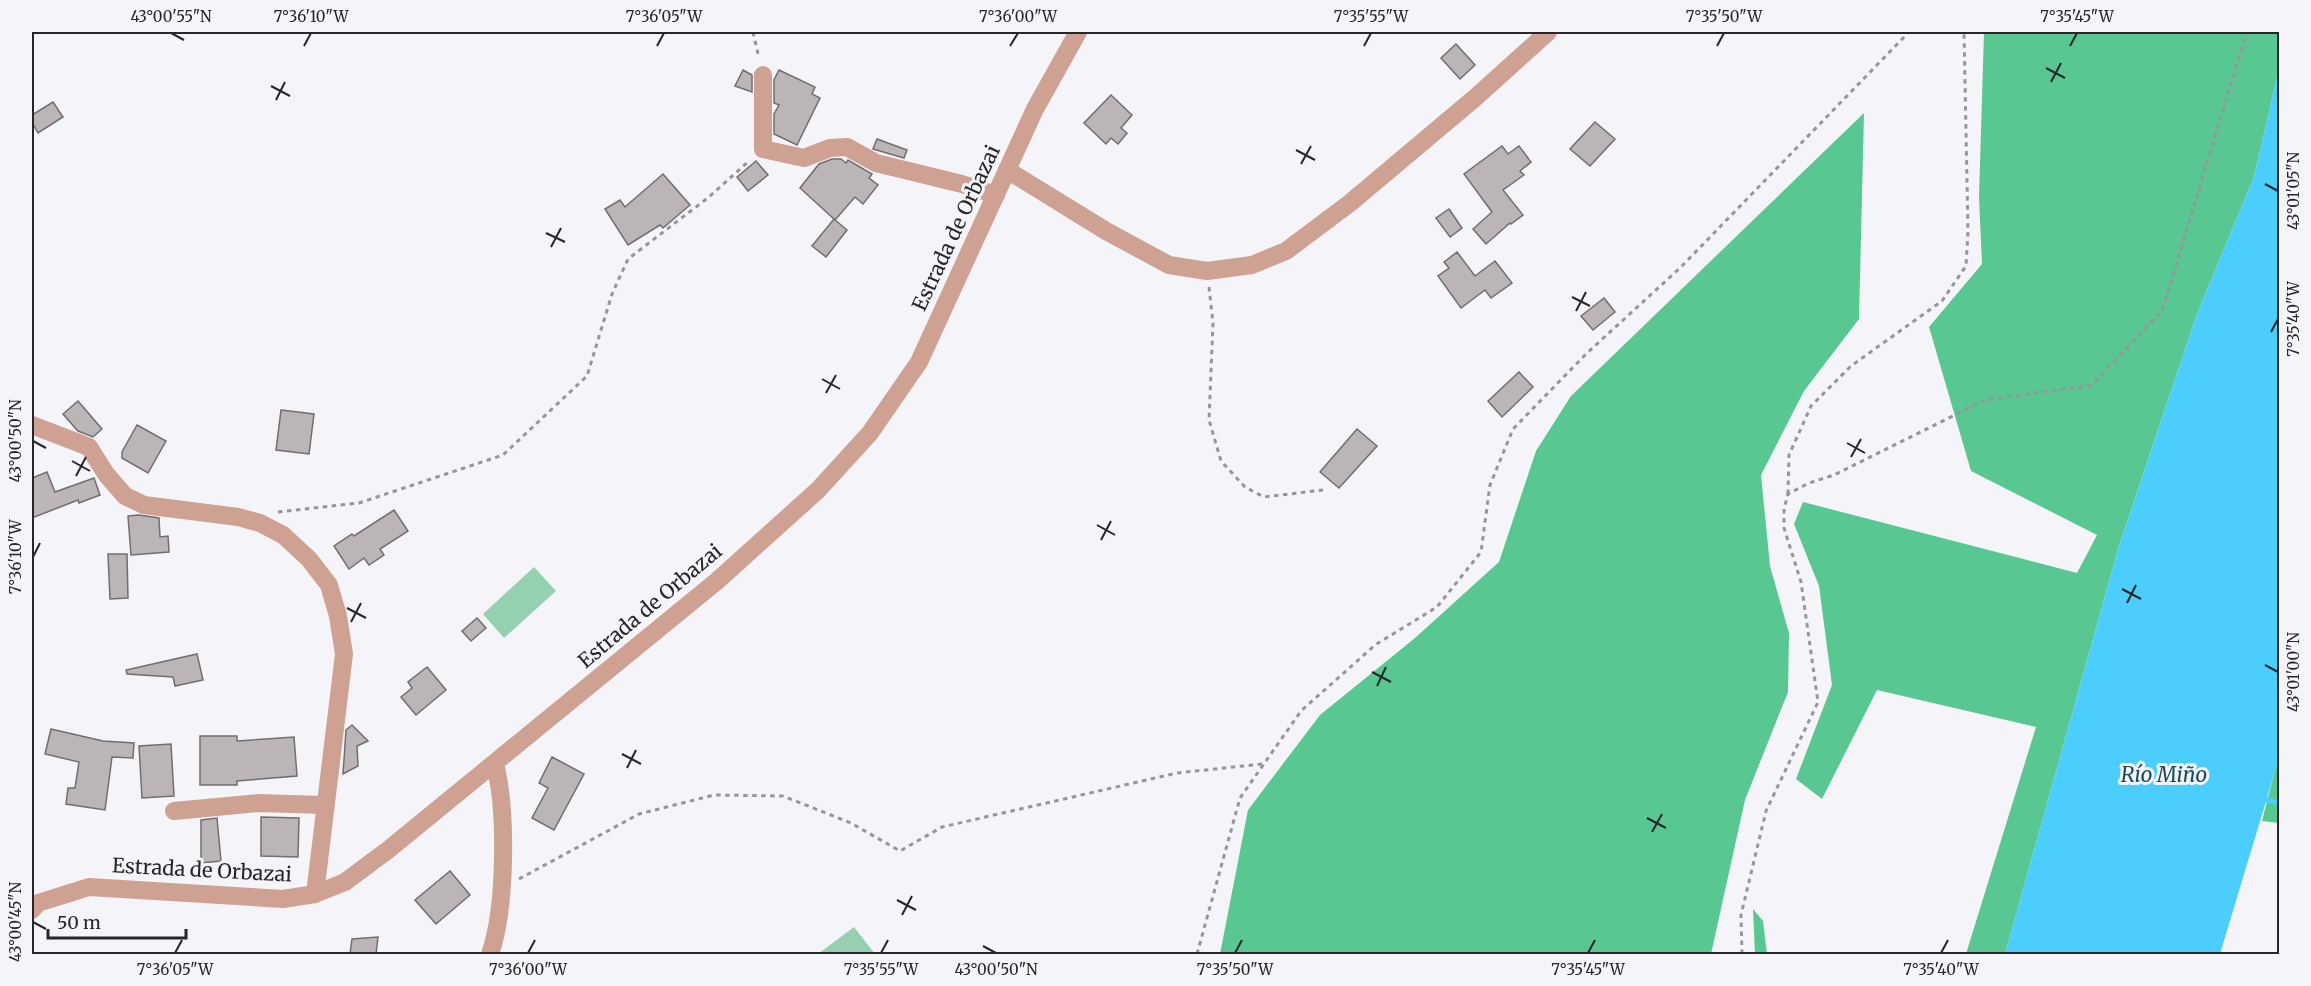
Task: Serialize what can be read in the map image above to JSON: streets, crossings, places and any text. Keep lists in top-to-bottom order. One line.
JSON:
{"streets":{"street":["Estrada de Orbazai"]},"water":["Río Miño"],"scale_bar":"50 m","coordinates":["43°00'55\"N","7°36'10\"W","7°36'05\"W","7°36'00\"W","7°35'55\"W","7°35'50\"W","7°35'45\"W","43°01'05\"N","7°35'40\"W","43°00'50\"N","43°01'00\"N","43°00'45\"N"]}
